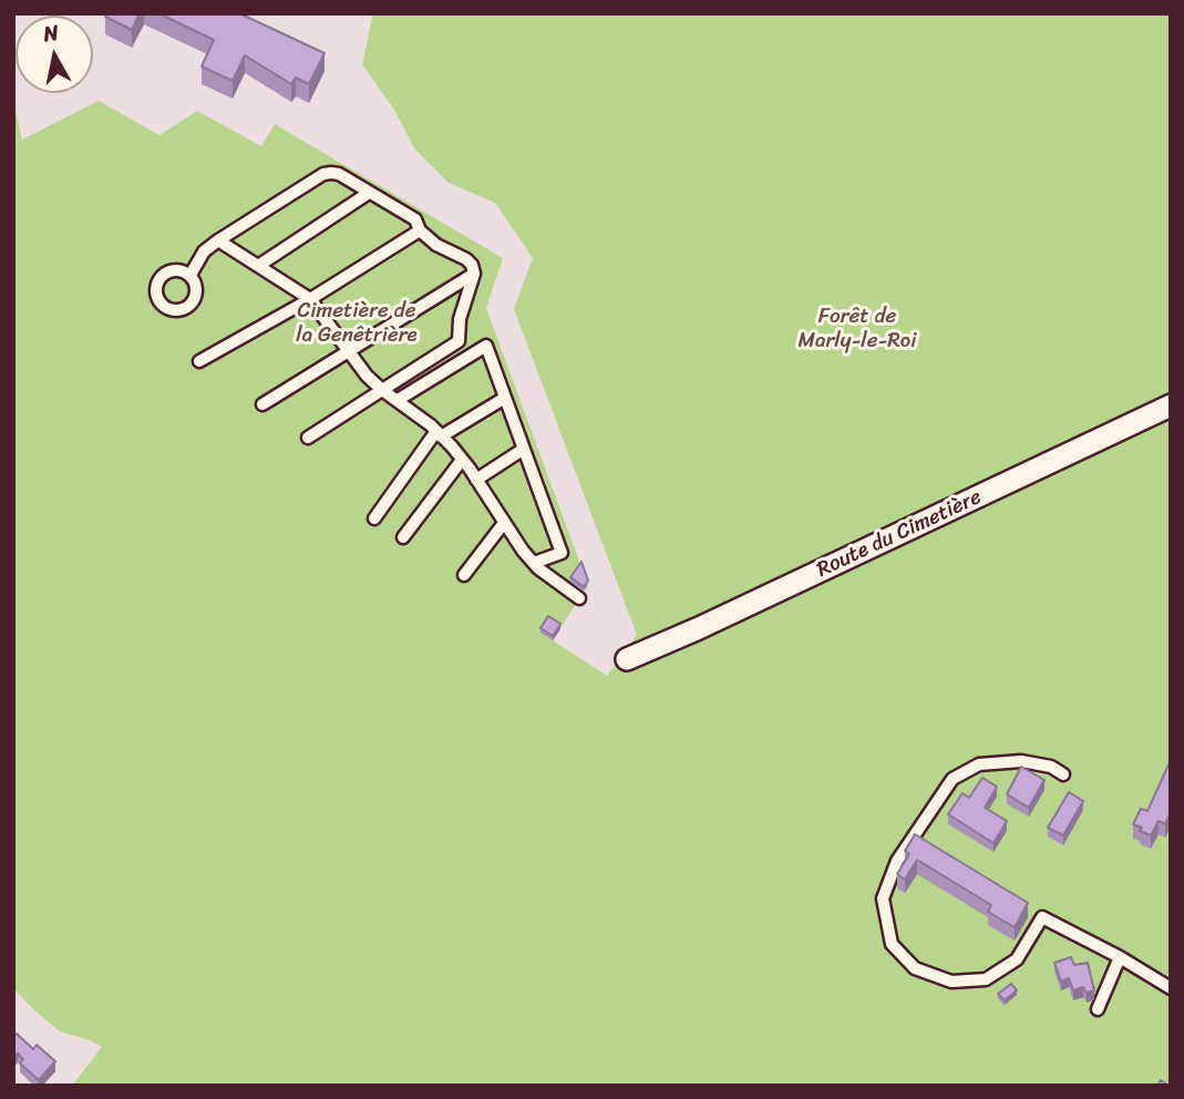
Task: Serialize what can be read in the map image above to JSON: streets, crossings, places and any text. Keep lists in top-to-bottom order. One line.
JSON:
{"streets":{"street":["Route du Cimetière"]},"parks":["Cimetière de la Genêtrière","Forêt de Marly-le-Roi"],"north":"top"}
